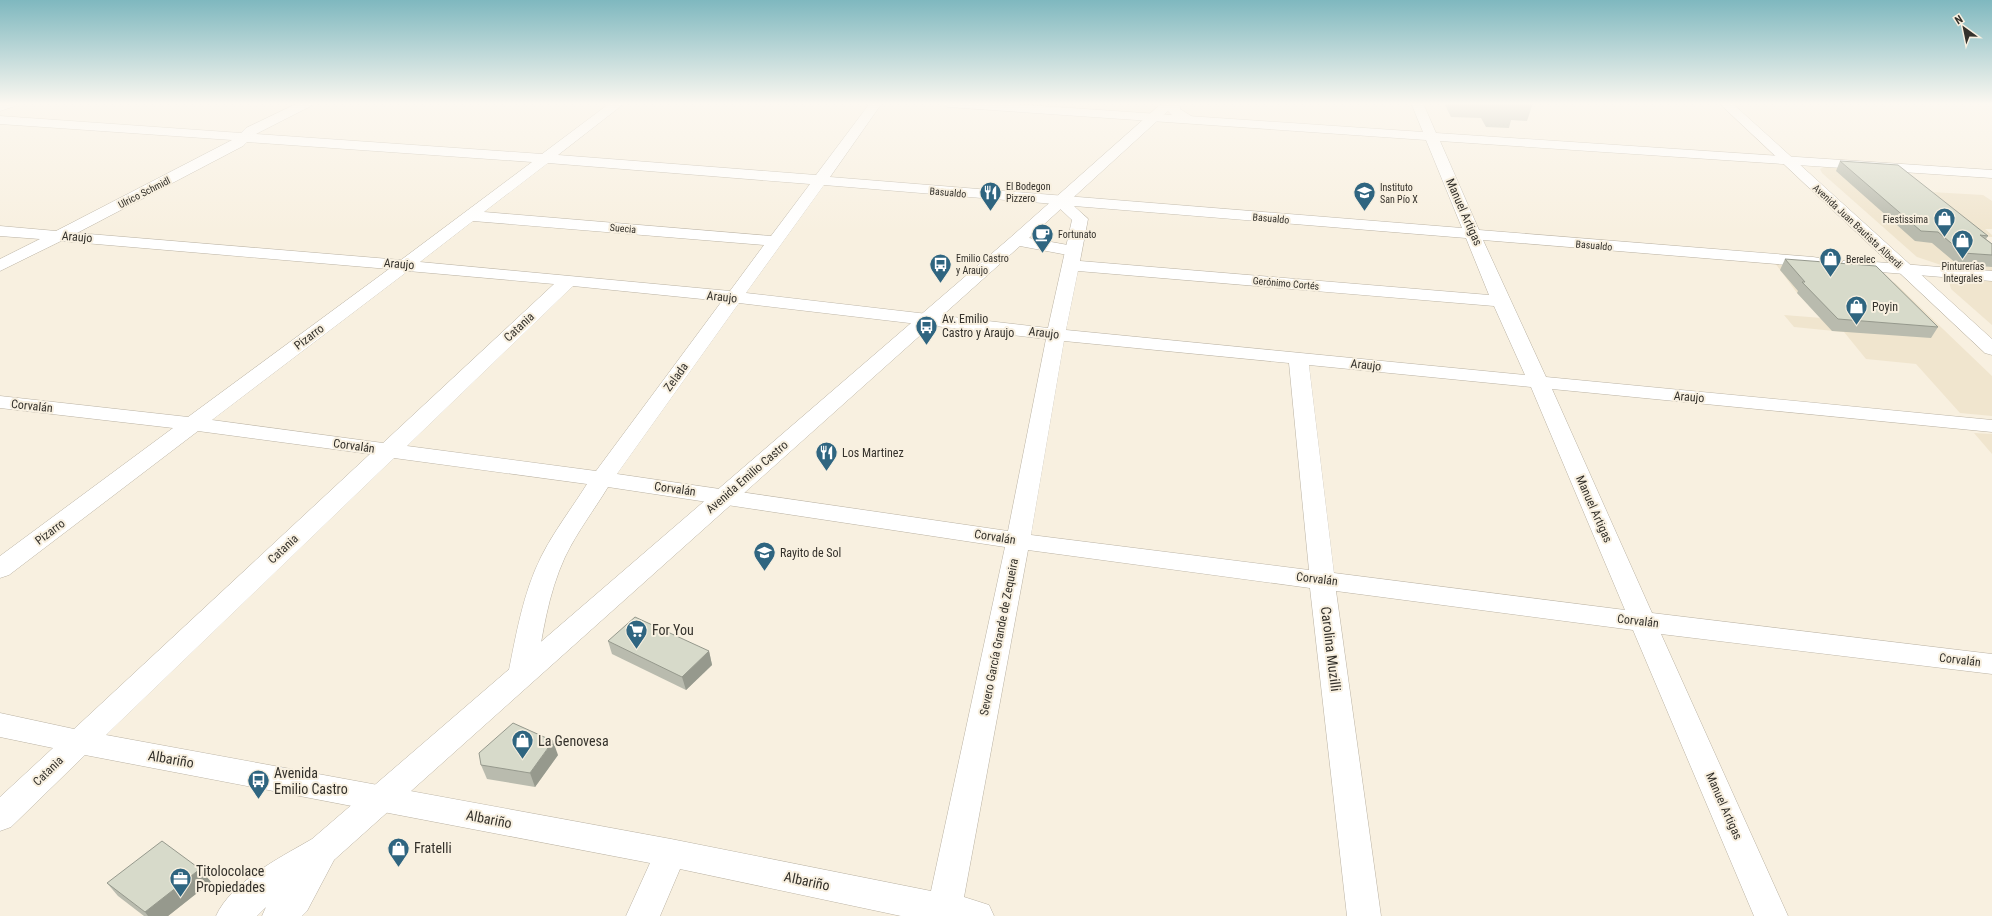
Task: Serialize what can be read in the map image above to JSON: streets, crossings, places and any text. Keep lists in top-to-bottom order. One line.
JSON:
{"streets":{"street":["Ulrico Schmidl","Basualdo","Manuel Artigas","Avenida Juan Bautista Alberdi","Suecia","Araujo","Gerónimo Cortés","Catania","Pizarro","Zelada","Corvalán","Avenida Emilio Castro","Severo García Grande de Zequeira","Carolina Muzilli","Albariño"]},"crossings":[["Ulrico Schmidl","Araujo"],["Basualdo","Manuel Artigas"],["Basualdo","Avenida Juan Bautista Alberdi"],["Basualdo","Pizarro"],["Basualdo","Zelada"],["Basualdo","Avenida Emilio Castro"],["Basualdo","Severo García Grande de Zequeira"],["Manuel Artigas","Araujo"],["Manuel Artigas","Gerónimo Cortés"],["Manuel Artigas","Corvalán"],["Suecia","Pizarro"],["Suecia","Zelada"],["Araujo","Catania"],["Araujo","Pizarro"],["Araujo","Zelada"],["Araujo","Avenida Emilio Castro"],["Araujo","Severo García Grande de Zequeira"],["Araujo","Carolina Muzilli"],["Gerónimo Cortés","Avenida Emilio Castro"],["Gerónimo Cortés","Severo García Grande de Zequeira"],["Catania","Corvalán"],["Catania","Albariño"],["Pizarro","Corvalán"],["Zelada","Corvalán"],["Zelada","Avenida Emilio Castro"],["Corvalán","Avenida Emilio Castro"],["Corvalán","Severo García Grande de Zequeira"],["Corvalán","Carolina Muzilli"],["Avenida Emilio Castro","Severo García Grande de Zequeira"],["Avenida Emilio Castro","Albariño"],["Severo García Grande de Zequeira","Albariño"]],"places":{"restaurant":["El Bodegon Pizzero","Los Martinez"],"school or university":["Instituto San Pío X","Rayito de Sol"],"shop":["Fiestissima","Pinturerías Integrales","Berelec","Poyin","La Genovesa","Fratelli"],"cafe":["Fortunato"],"bus stop":["Emilio Castro y Araujo","Av. Emilio Castro y Araujo","Avenida Emilio Castro"],"supermarket":["For You"],"office":["Titolocolace Propiedades"]},"north":"top left"}
